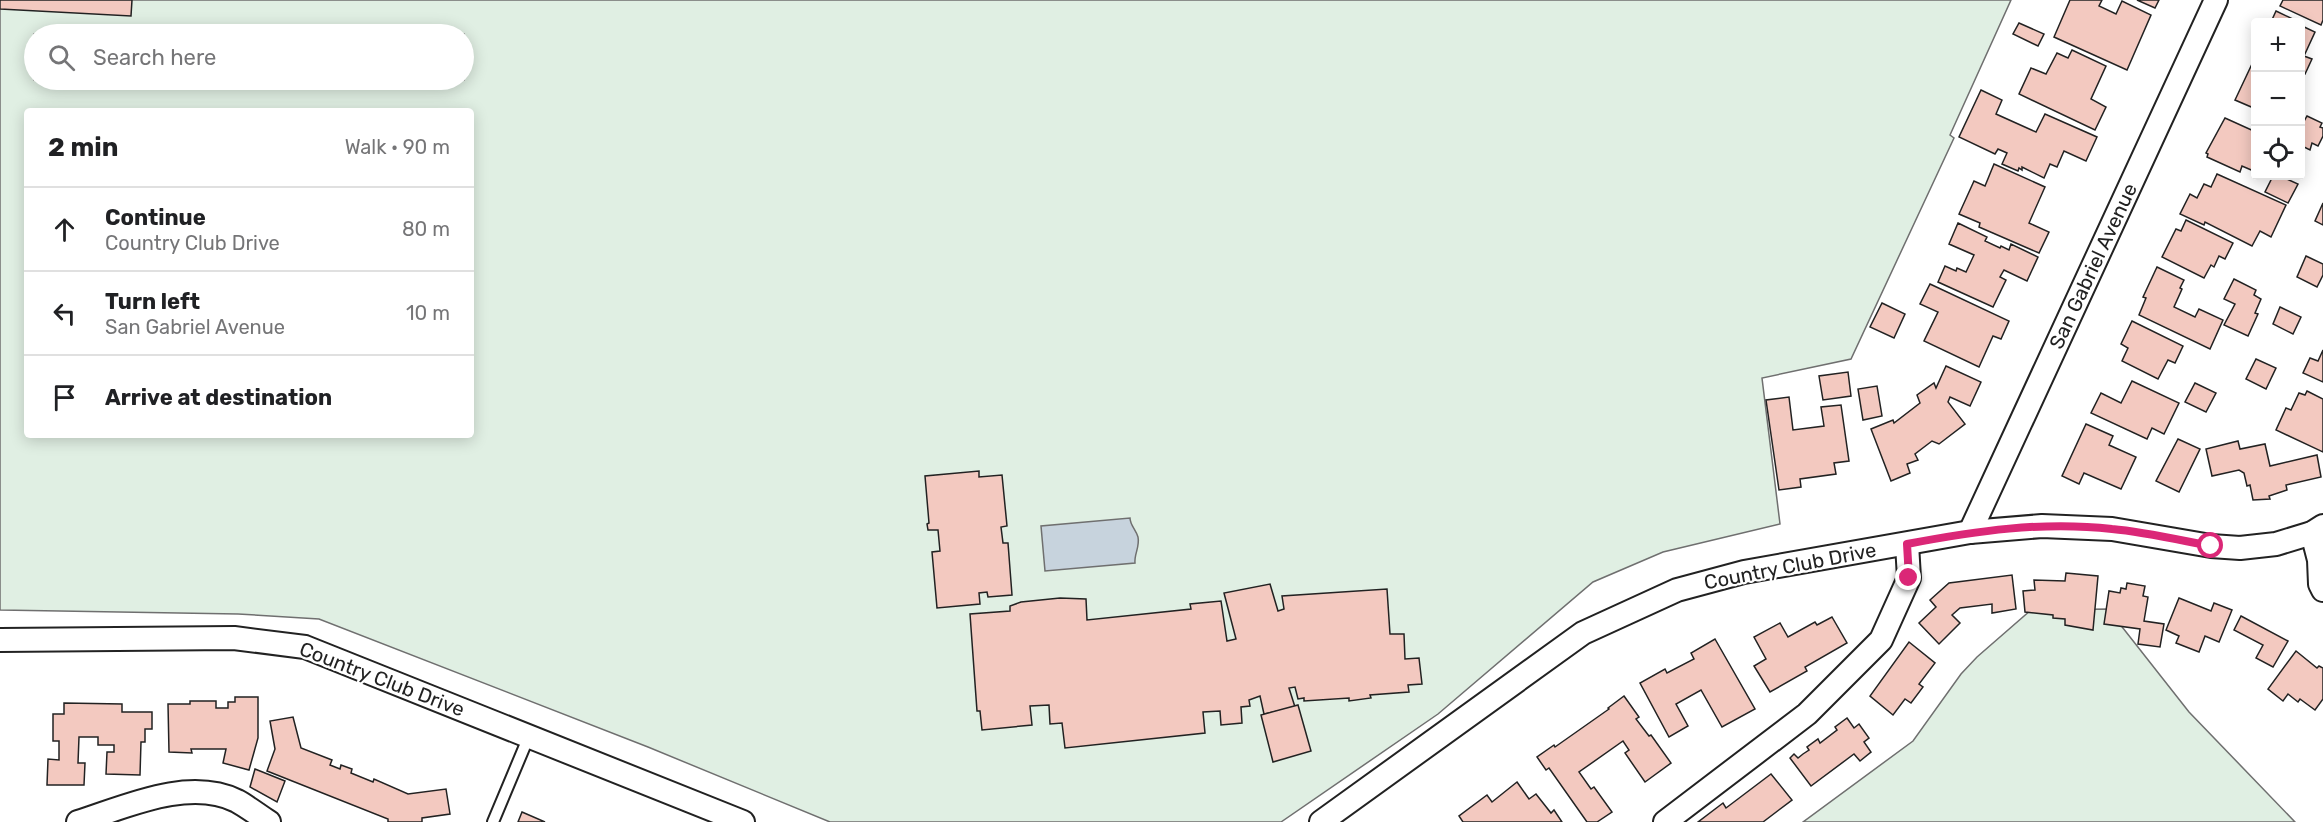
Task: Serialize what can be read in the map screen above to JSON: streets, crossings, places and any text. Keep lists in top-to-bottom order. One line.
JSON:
{"streets":{"street":["San Gabriel Avenue","Country Club Drive"]},"crossings":[["San Gabriel Avenue","Country Club Drive"]],"page":{"map_buttons":["+","−"],"search":"Search here","heading":["2 min","Walk · 90 m"],"list":[["Continue","Country Club Drive","80 m"],["Turn left","San Gabriel Avenue","10 m"],"Arrive at destination"]}}
